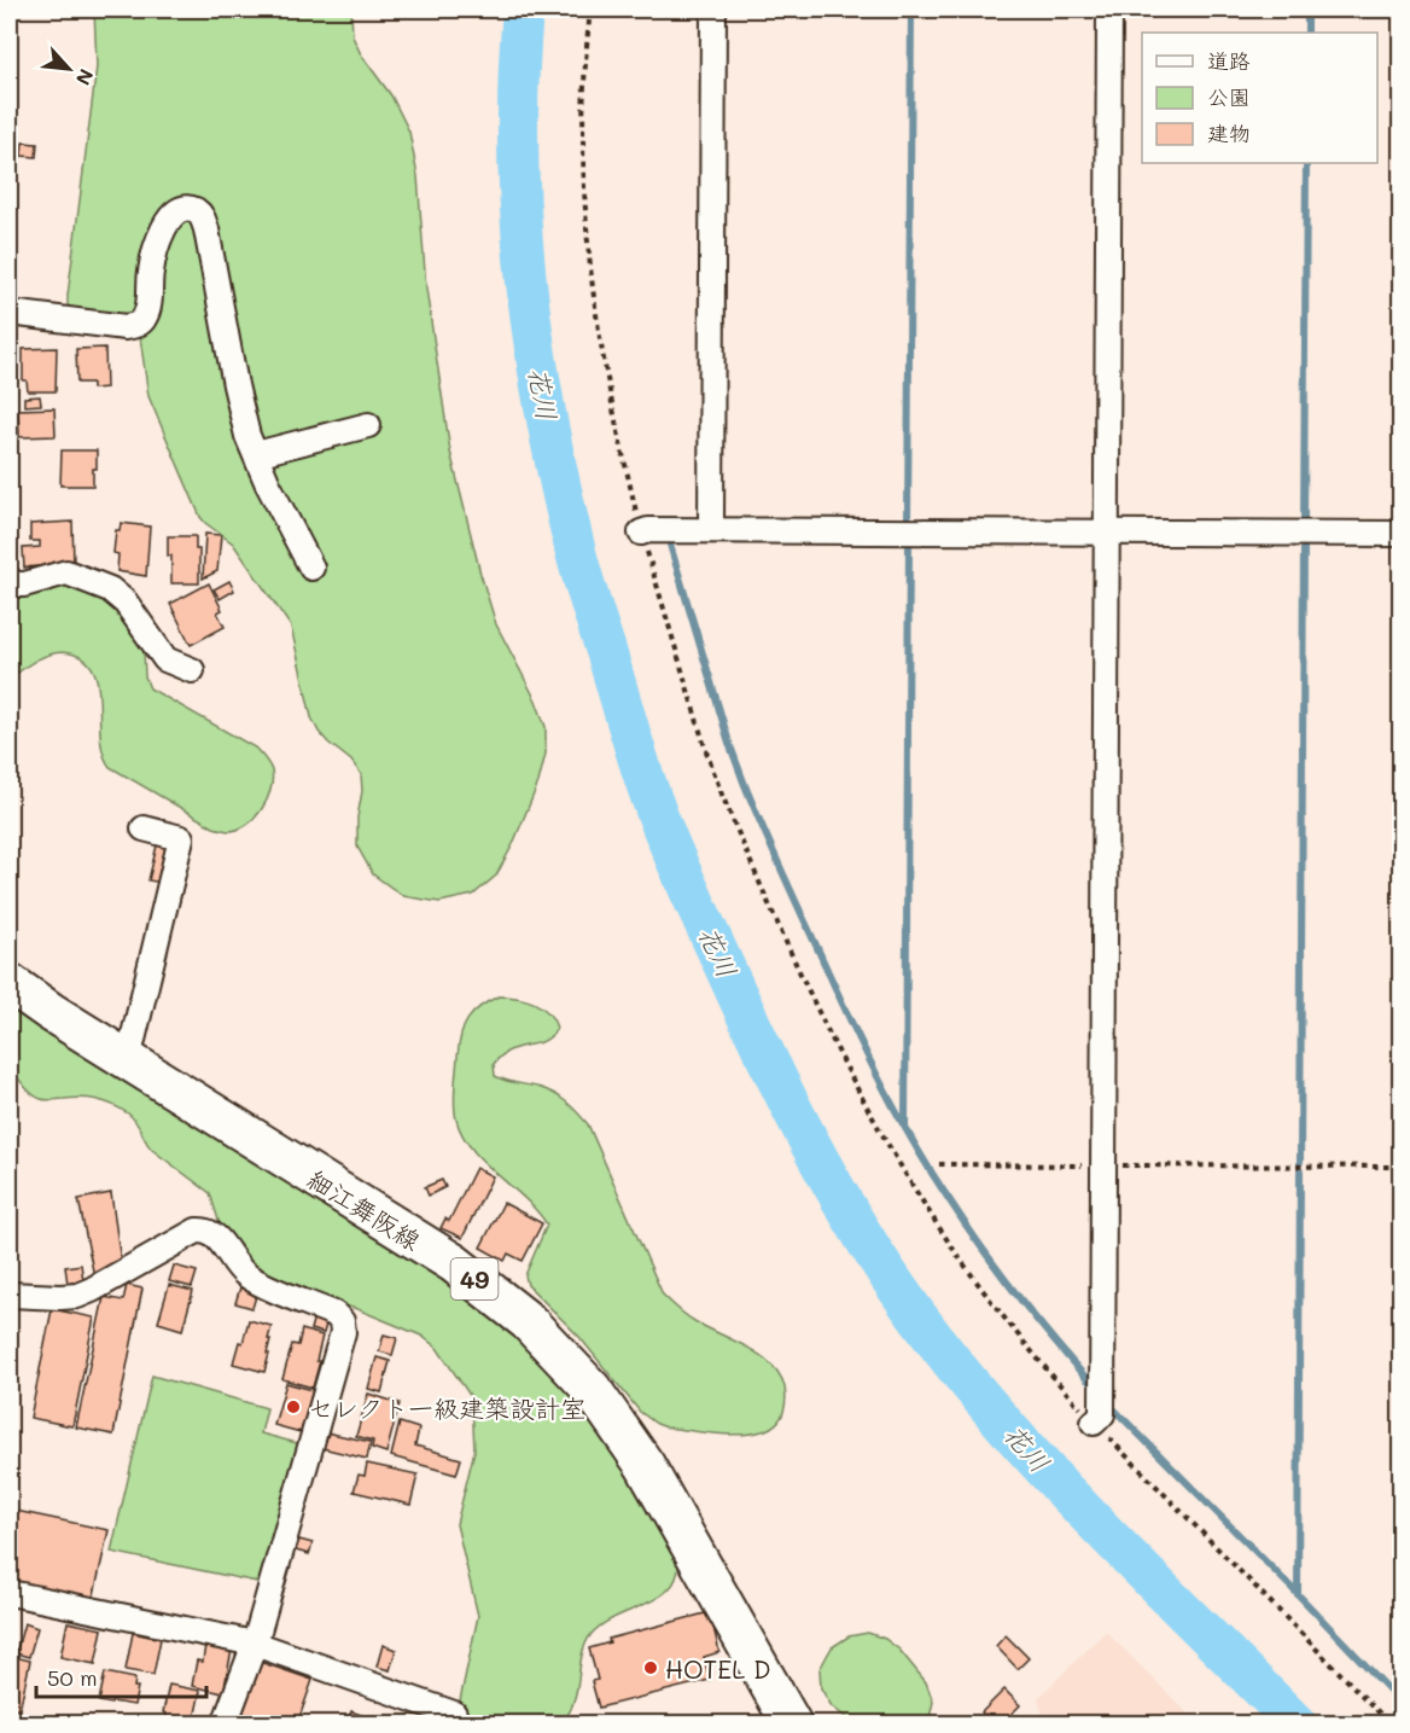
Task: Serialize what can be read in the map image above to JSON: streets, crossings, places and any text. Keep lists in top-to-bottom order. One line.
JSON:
{"streets":{"main road":["細江舞阪線","49"]},"water":["花川"],"places":["セレクト一級建築設計室","HOTEL D"],"legend":["道路","公園","建物"],"scale_bar":"50 m","north":"bottom right"}
